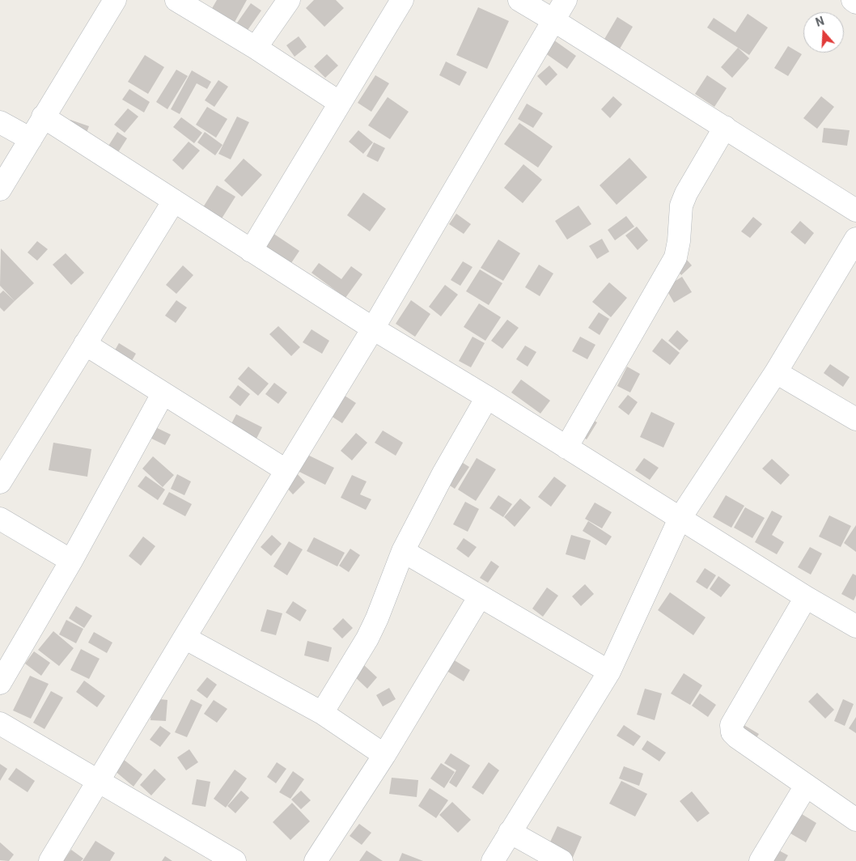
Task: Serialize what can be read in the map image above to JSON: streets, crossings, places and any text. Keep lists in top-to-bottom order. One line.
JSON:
{"north":"top"}
